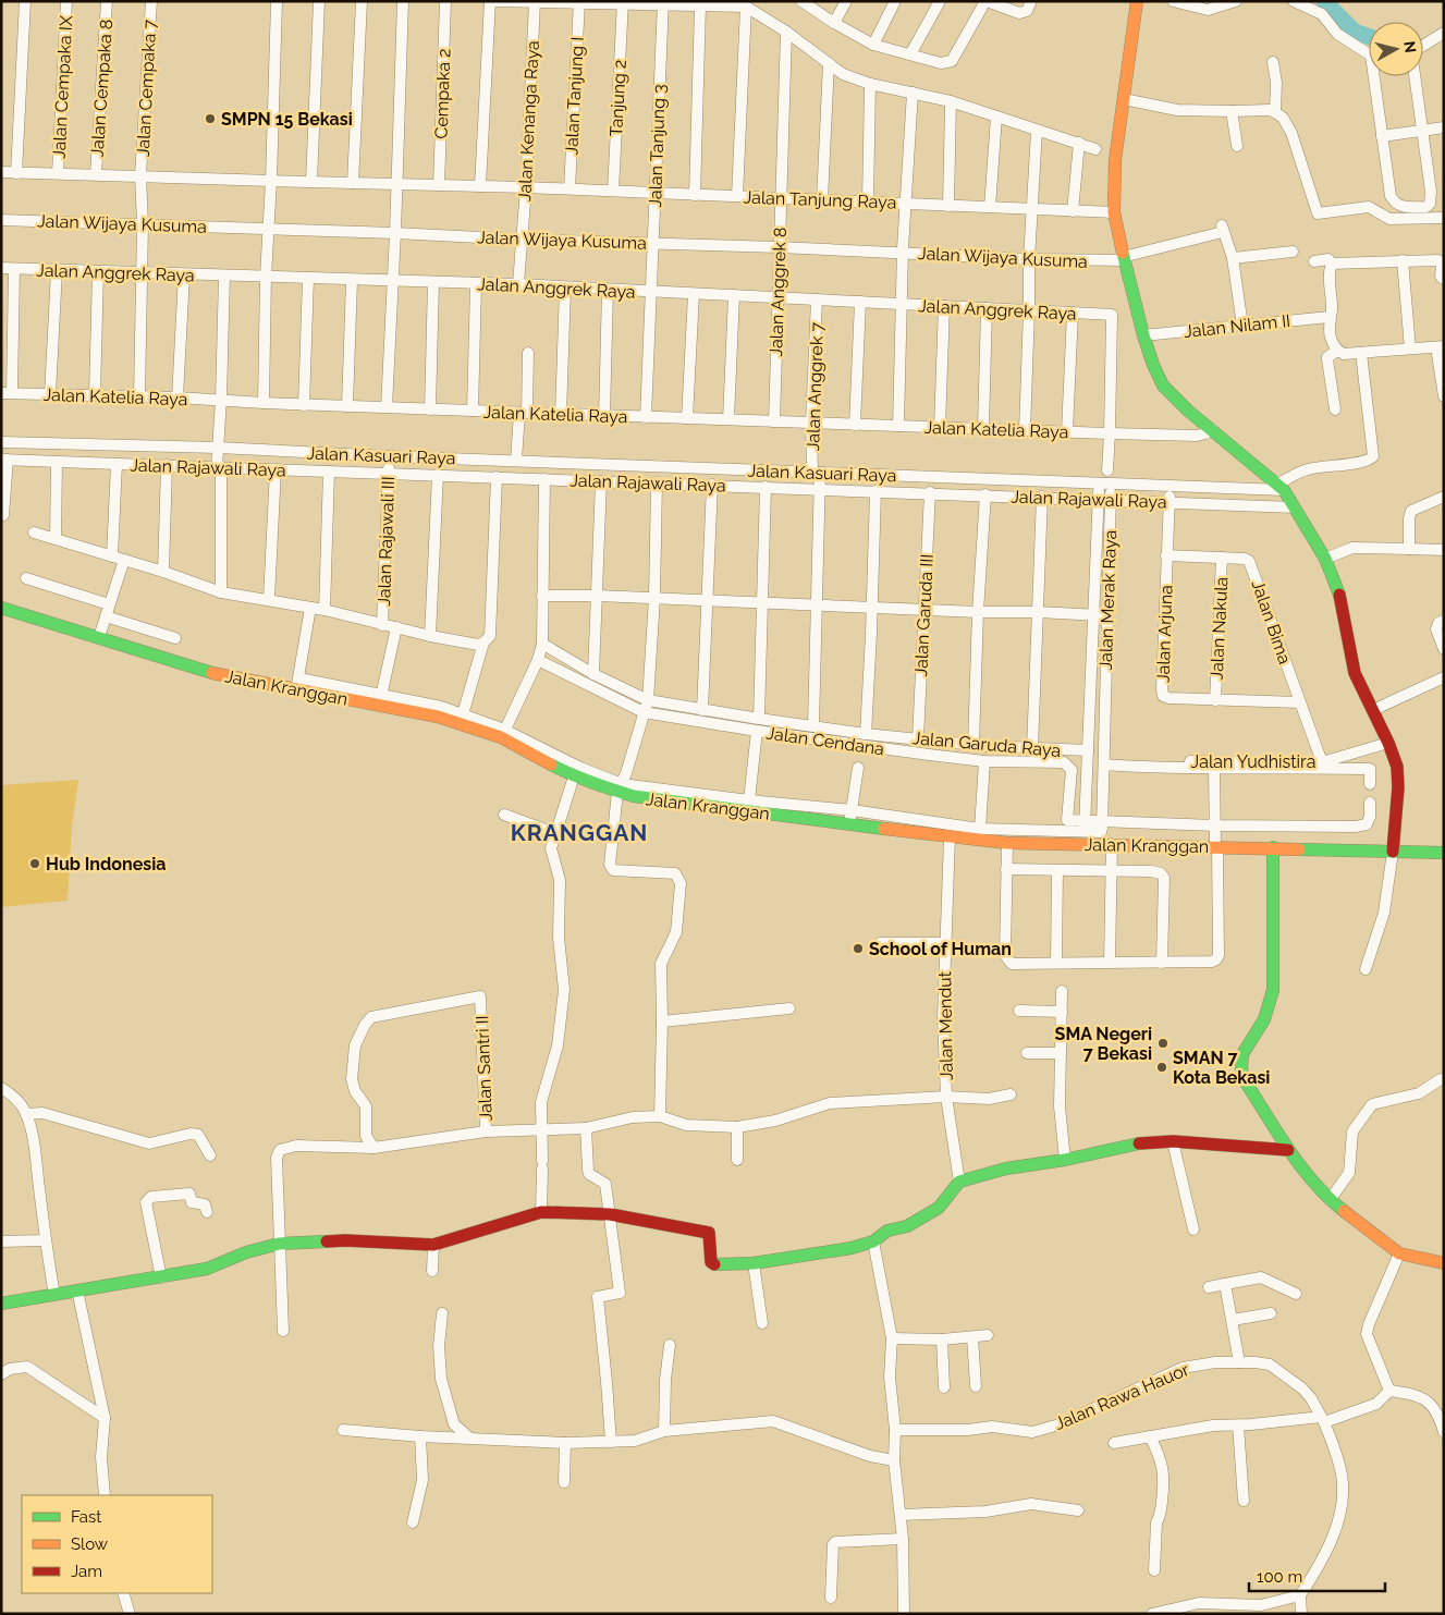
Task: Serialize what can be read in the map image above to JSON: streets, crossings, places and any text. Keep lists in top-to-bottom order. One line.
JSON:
{"streets":{"street":["Jalan Cempaka IX","Jalan Cempaka 8","Jalan Cempaka 7","Cempaka 2","Jalan Tanjung I","Tanjung 2","Jalan Kenanga Raya","Jalan Tanjung 3","Jalan Tanjung Raya","Jalan Wijaya Kusuma","Jalan Anggrek Raya","Jalan Anggrek 8","Jalan Nilam II","Jalan Anggrek 7","Jalan Katelia Raya","Jalan Kasuari Raya","Jalan Rajawali Raya","Jalan Rajawali III","Jalan Merak Raya","Jalan Garuda III","Jalan Bima","Jalan Nakula","Jalan Arjuna","Jalan Kranggan","Jalan Cendana","Jalan Garuda Raya","Jalan Yudhistira","Jalan Mendut","Jalan Santri II","Jalan Rawa Hauor"]},"crossings":[["Jalan Cempaka IX","Jalan Tanjung Raya"],["Jalan Cempaka 8","Jalan Tanjung Raya"],["Jalan Cempaka 7","Jalan Tanjung Raya"],["Jalan Cempaka 7","Jalan Wijaya Kusuma"],["Jalan Cempaka 7","Jalan Anggrek Raya"],["Jalan Cempaka 7","Jalan Katelia Raya"],["Cempaka 2","Jalan Tanjung Raya"],["Jalan Tanjung I","Jalan Tanjung Raya"],["Tanjung 2","Jalan Tanjung Raya"],["Jalan Kenanga Raya","Jalan Tanjung Raya"],["Jalan Kenanga Raya","Jalan Wijaya Kusuma"],["Jalan Kenanga Raya","Jalan Anggrek Raya"],["Jalan Tanjung 3","Jalan Tanjung Raya"],["Jalan Tanjung 3","Jalan Wijaya Kusuma"],["Jalan Tanjung 3","Jalan Anggrek Raya"],["Jalan Tanjung 3","Jalan Katelia Raya"],["Jalan Tanjung Raya","Jalan Anggrek 8"],["Jalan Wijaya Kusuma","Jalan Anggrek 8"],["Jalan Anggrek Raya","Jalan Anggrek 8"],["Jalan Anggrek Raya","Jalan Anggrek 7"],["Jalan Anggrek Raya","Jalan Katelia Raya"],["Jalan Anggrek Raya","Jalan Merak Raya"],["Jalan Anggrek 8","Jalan Katelia Raya"],["Jalan Anggrek 7","Jalan Katelia Raya"],["Jalan Anggrek 7","Jalan Kasuari Raya"],["Jalan Anggrek 7","Jalan Rajawali Raya"],["Jalan Anggrek 7","Jalan Garuda Raya"],["Jalan Katelia Raya","Jalan Merak Raya"],["Jalan Kasuari Raya","Jalan Rajawali III"],["Jalan Kasuari Raya","Jalan Merak Raya"],["Jalan Kasuari Raya","Jalan Arjuna"],["Jalan Rajawali Raya","Jalan Rajawali III"],["Jalan Rajawali Raya","Jalan Merak Raya"],["Jalan Rajawali Raya","Jalan Garuda III"],["Jalan Rajawali Raya","Jalan Arjuna"],["Jalan Merak Raya","Jalan Kranggan"],["Jalan Merak Raya","Jalan Cendana"],["Jalan Merak Raya","Jalan Garuda Raya"],["Jalan Garuda III","Jalan Garuda Raya"],["Jalan Bima","Jalan Nakula"],["Jalan Bima","Jalan Arjuna"],["Jalan Bima","Jalan Yudhistira"],["Jalan Nakula","Jalan Arjuna"],["Jalan Kranggan","Jalan Mendut"]],"districts":["KRANGGAN"],"places":["SMPN 15 Bekasi","Hub Indonesia","School of Human","SMA Negeri 7 Bekasi","SMAN 7 Kota Bekasi"],"legend":["Fast","Slow","Jam"],"scale_bar":"100 m","north":"right"}
